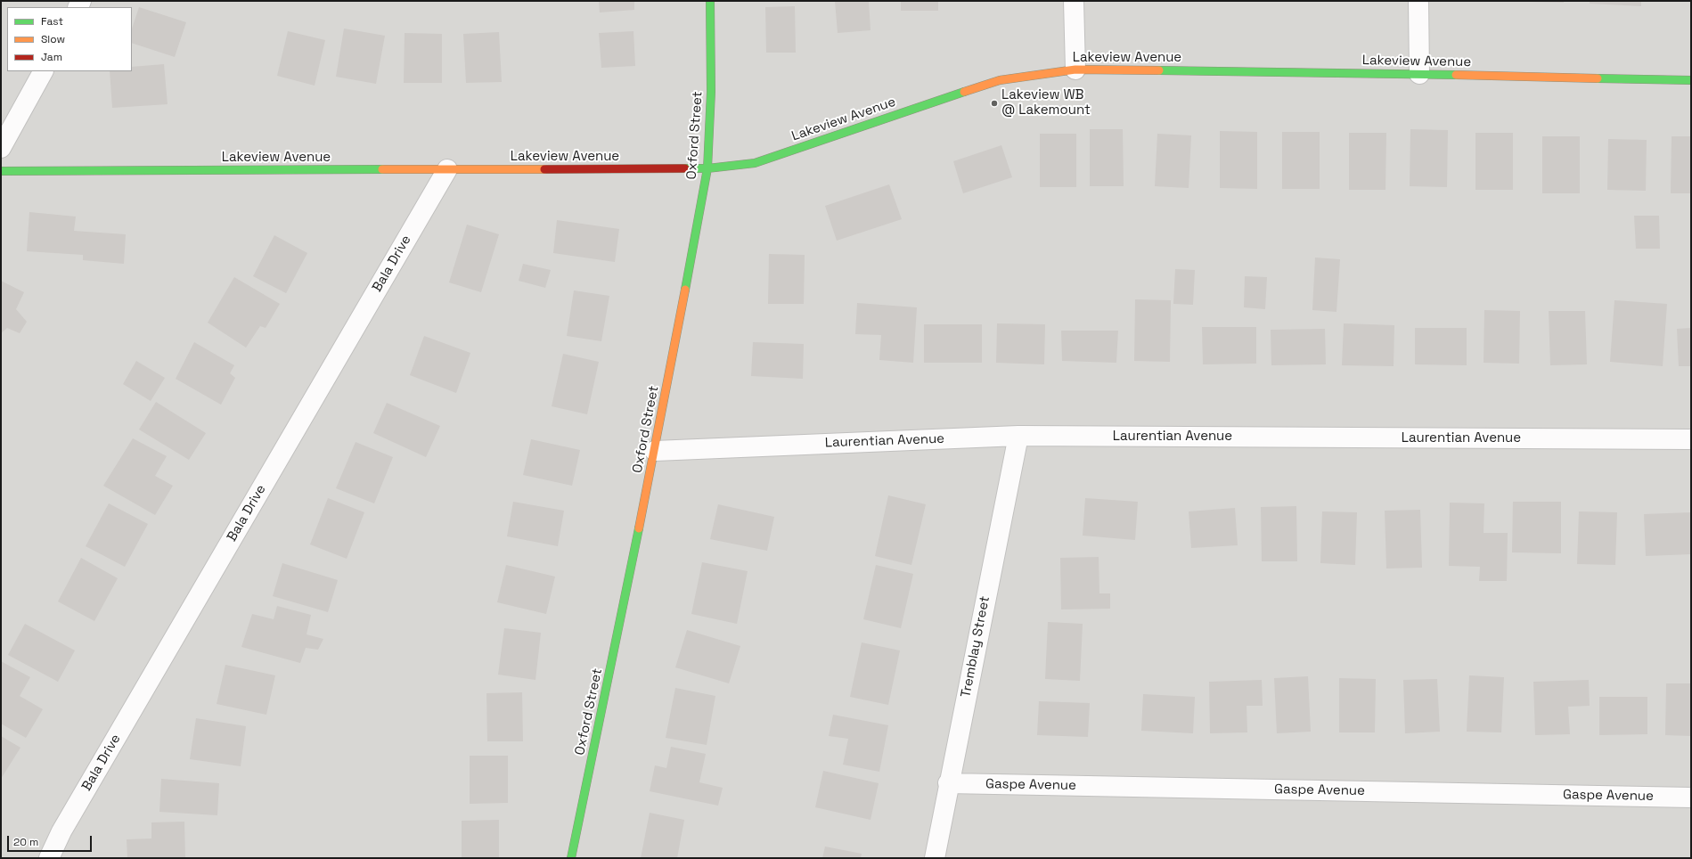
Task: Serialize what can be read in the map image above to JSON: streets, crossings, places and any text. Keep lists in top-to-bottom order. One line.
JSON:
{"streets":{"street":["Lakeview Avenue","Oxford Street","Bala Drive","Laurentian Avenue","Tremblay Street","Gaspe Avenue"]},"crossings":[["Lakeview Avenue","Oxford Street"],["Lakeview Avenue","Bala Drive"],["Oxford Street","Laurentian Avenue"],["Laurentian Avenue","Tremblay Street"],["Tremblay Street","Gaspe Avenue"]],"places":["Lakeview WB @ Lakemount"],"legend":["Fast","Slow","Jam"],"scale_bar":"20 m"}
